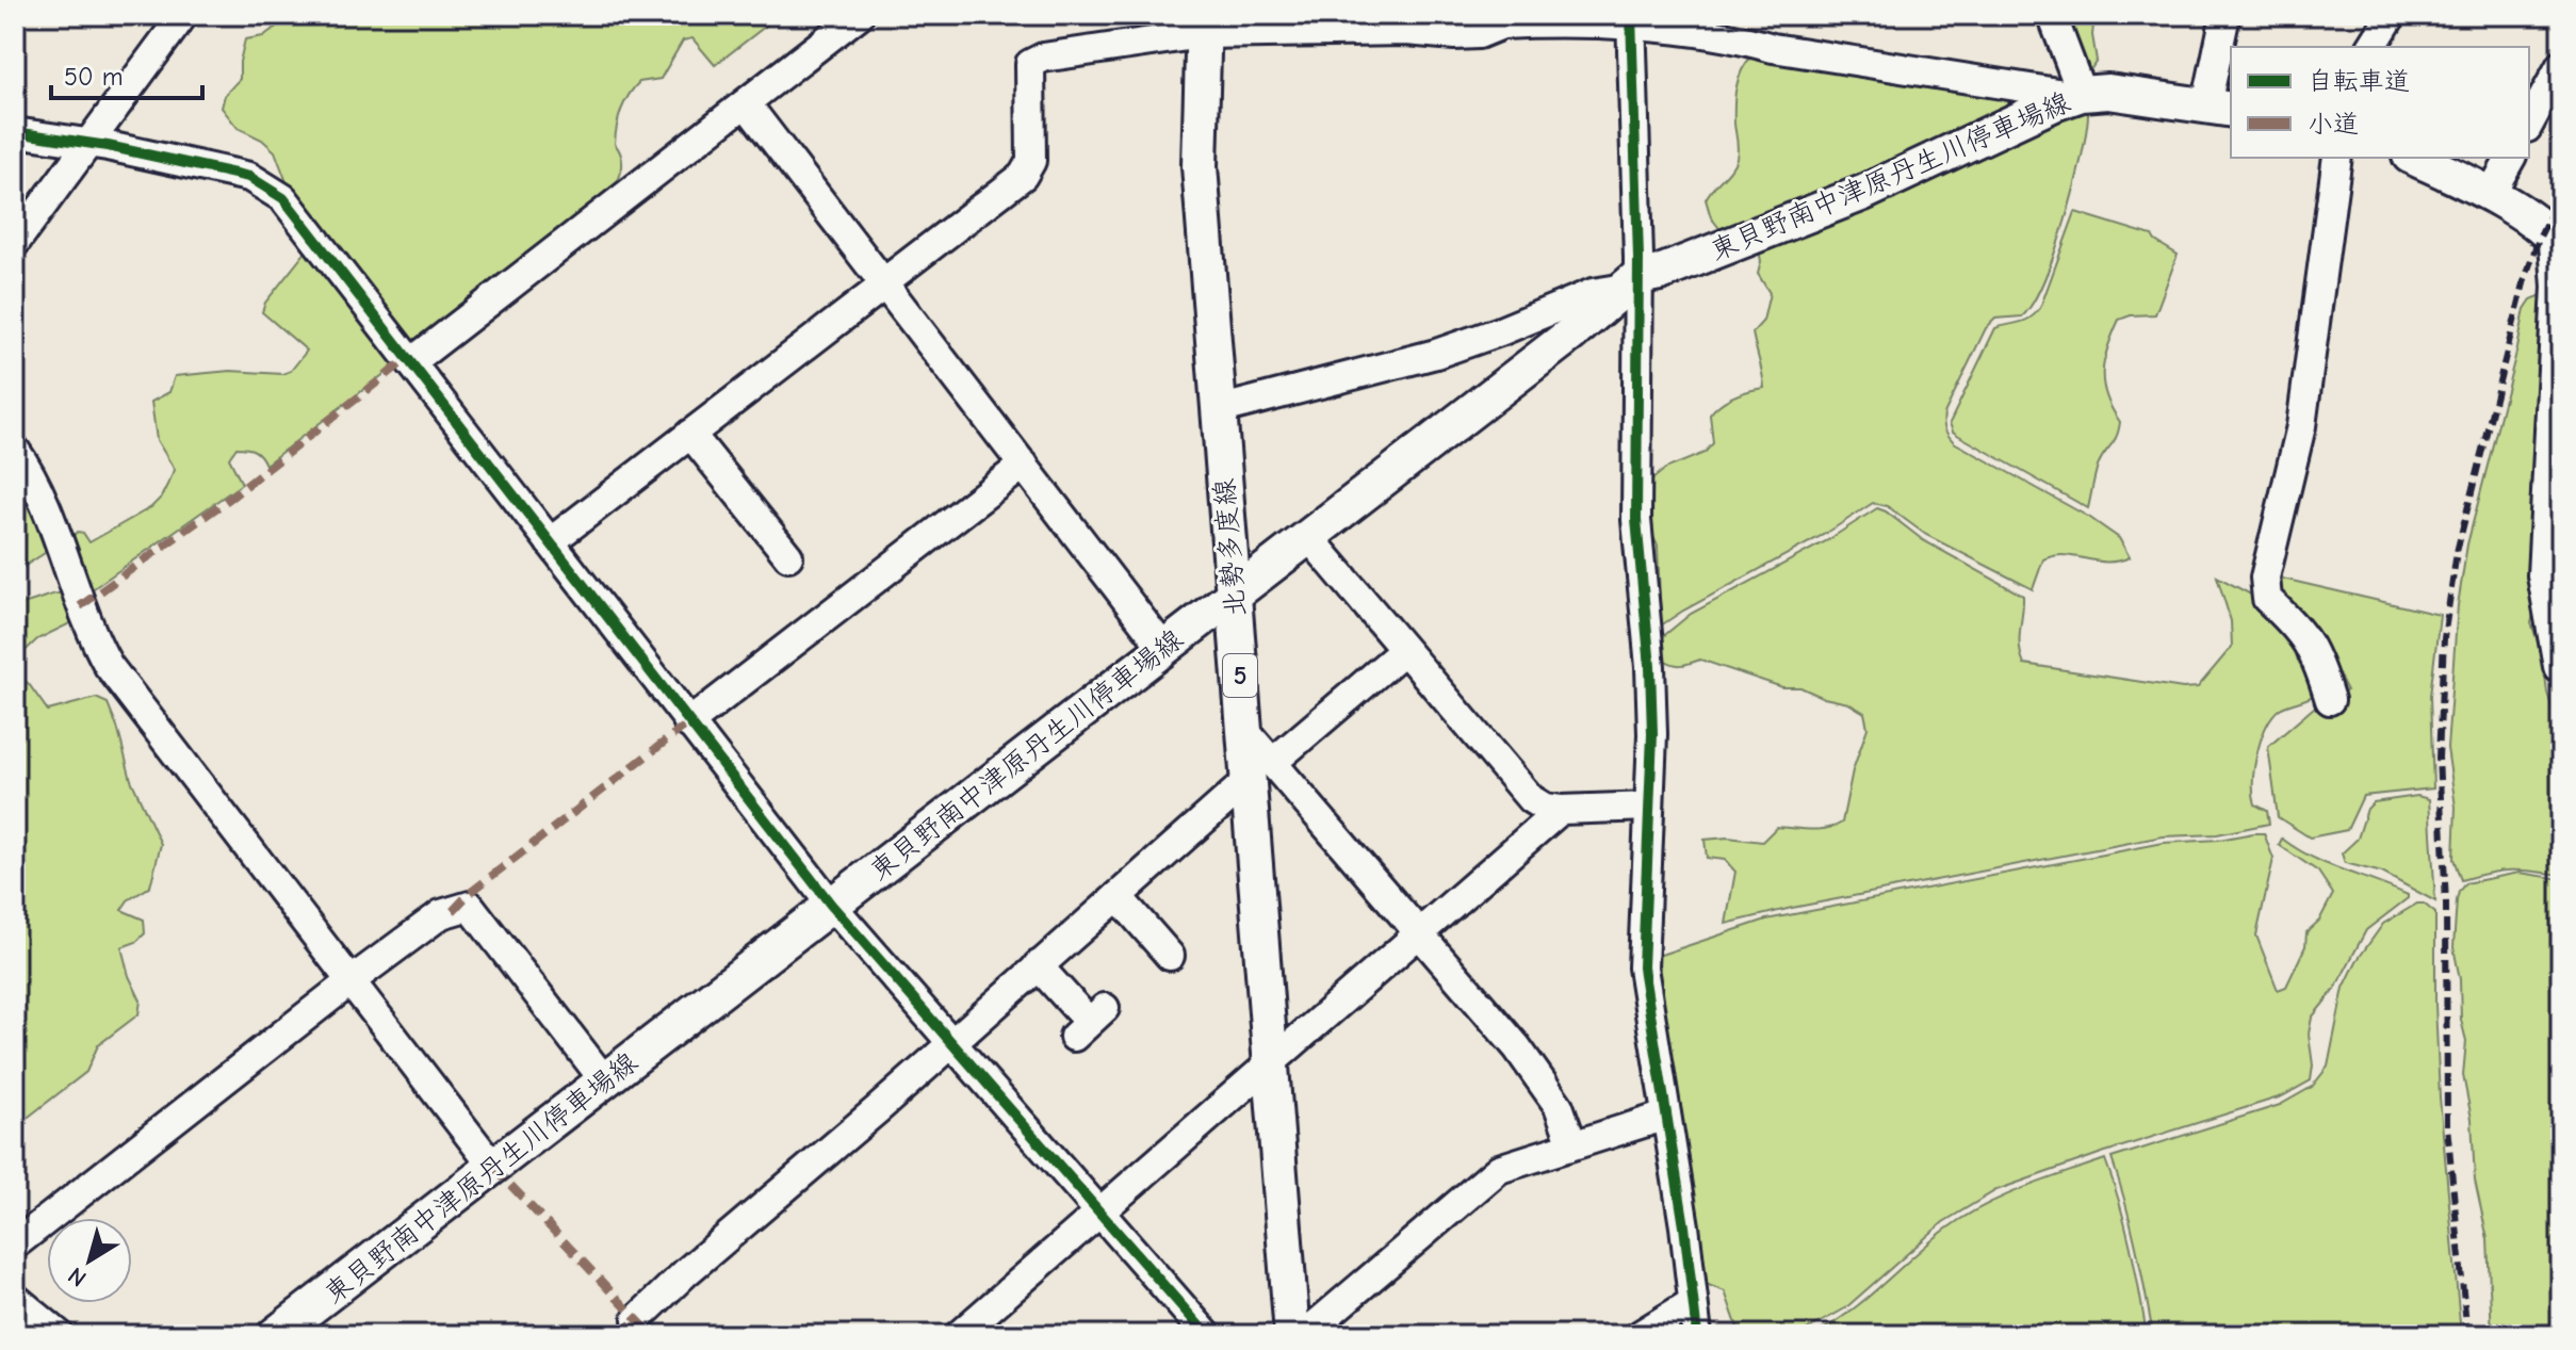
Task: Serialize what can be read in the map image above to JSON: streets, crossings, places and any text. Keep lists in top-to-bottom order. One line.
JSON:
{"streets":{"main road":["東貝野南中津原丹生川停車場線","北勢多度線","5"]},"crossings":[["東貝野南中津原丹生川停車場線","北勢多度線"]],"legend":["自転車道","小道"],"scale_bar":"50 m","north":"bottom left"}
